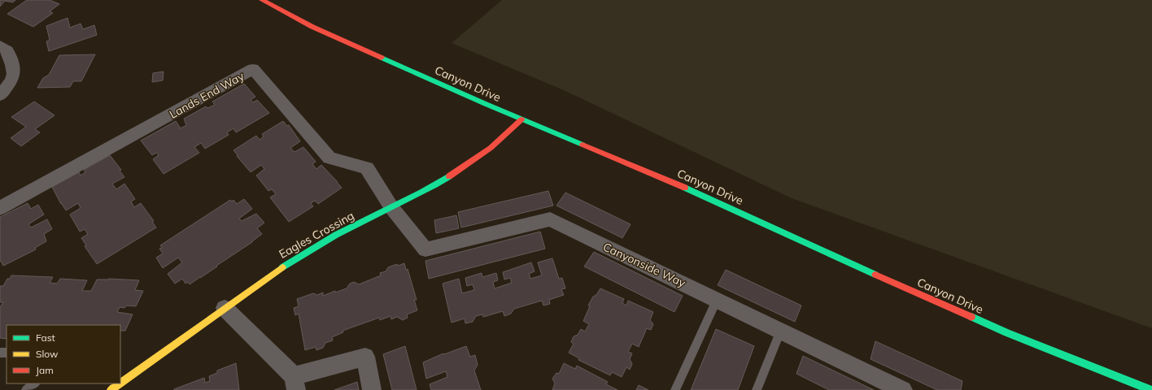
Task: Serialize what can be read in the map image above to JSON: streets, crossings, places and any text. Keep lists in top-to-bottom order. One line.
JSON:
{"streets":{"main road":["Canyon Drive","Eagles Crossing"],"street":["Lands End Way","Canyonside Way"]},"crossings":[["Canyon Drive","Eagles Crossing"],["Lands End Way","Eagles Crossing"],["Lands End Way","Canyonside Way"],["Eagles Crossing","Canyonside Way"]],"legend":["Fast","Slow","Jam"]}
